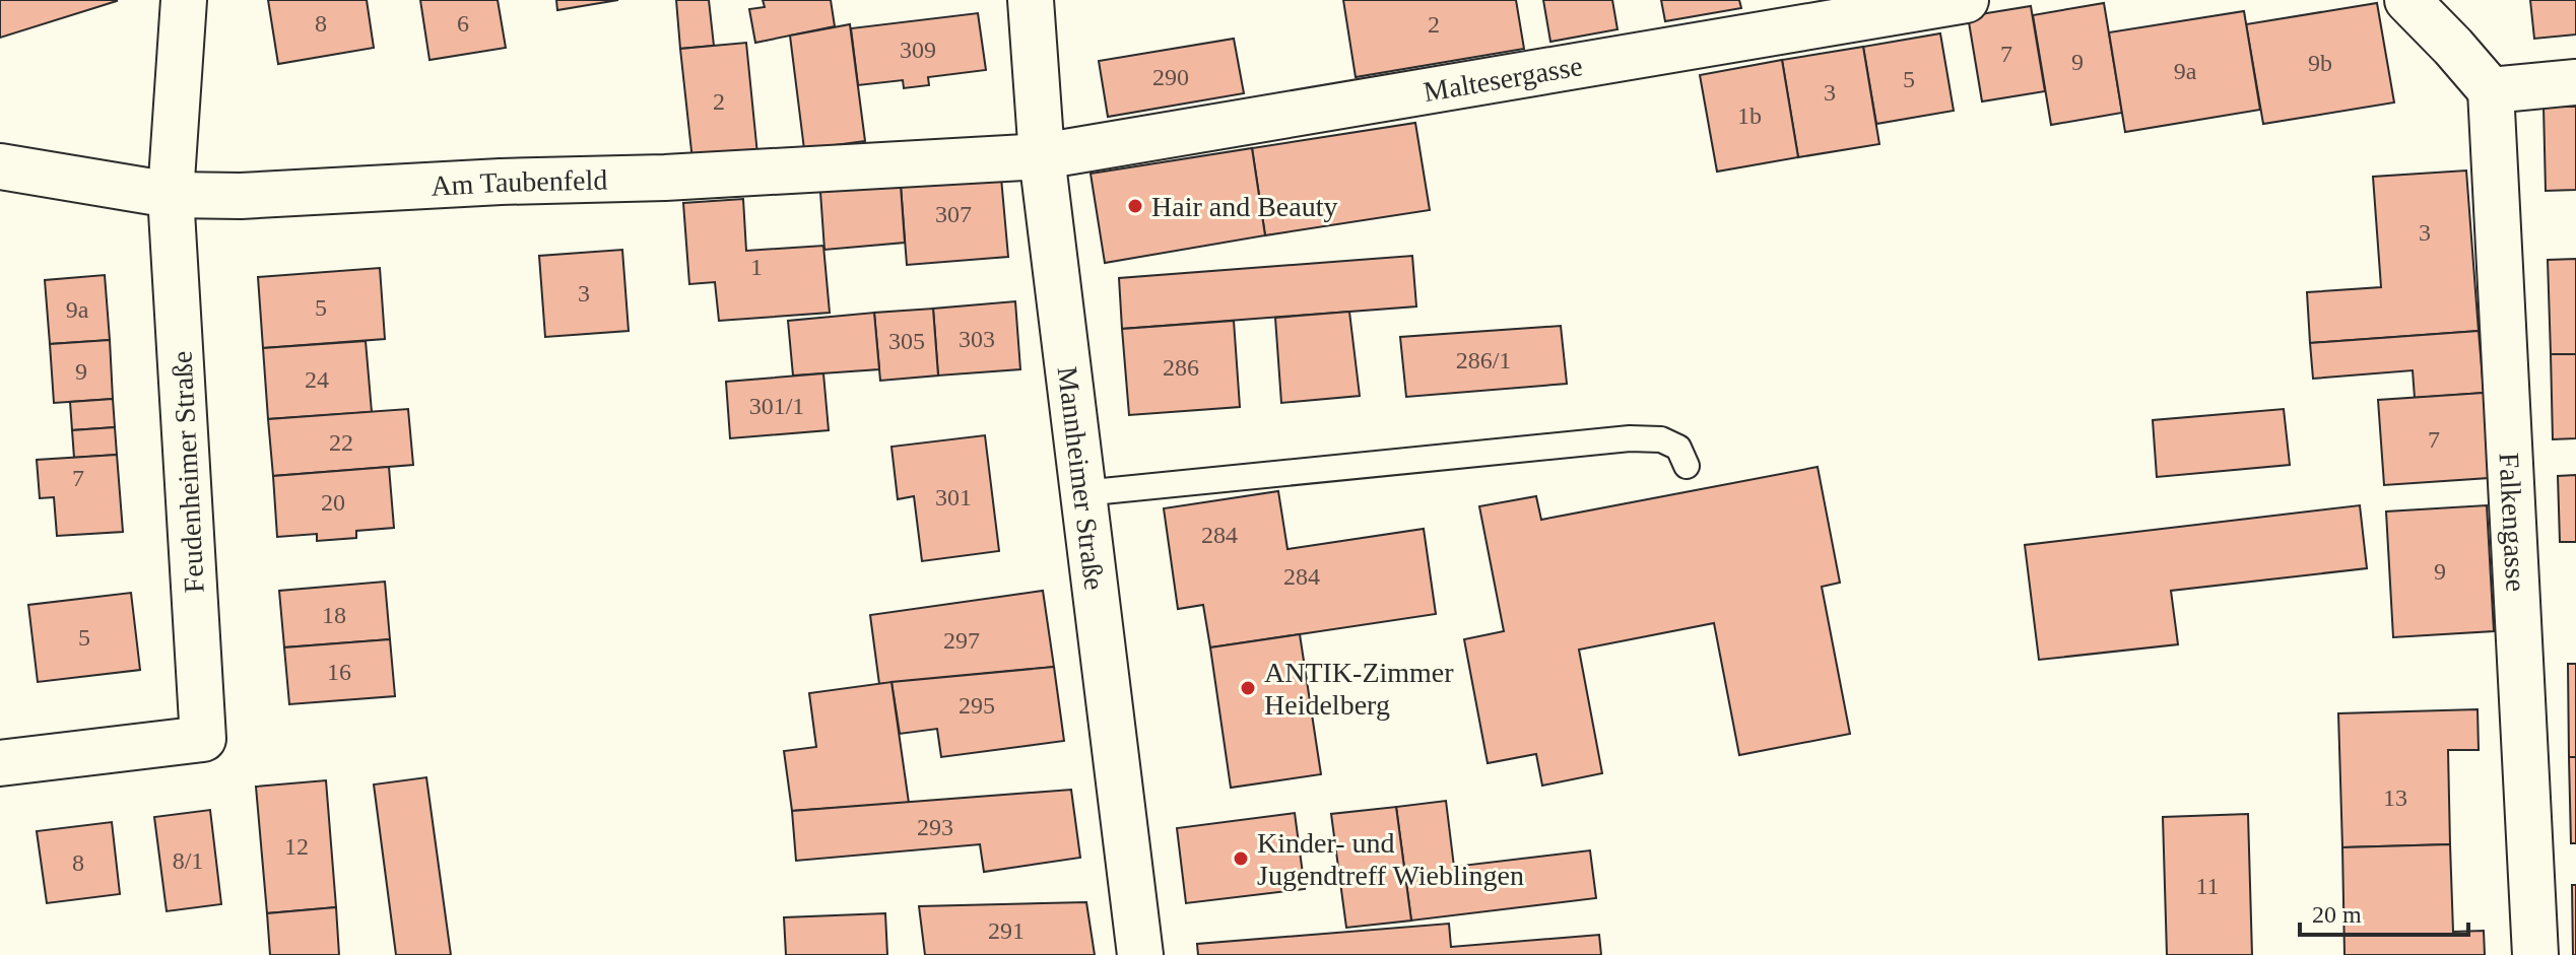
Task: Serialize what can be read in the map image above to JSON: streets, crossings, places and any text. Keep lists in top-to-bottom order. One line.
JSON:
{"streets":{"street":["Maltesergasse","Am Taubenfeld","Feudenheimer Straße","Mannheimer Straße","Falkengasse"]},"crossings":[["Maltesergasse","Am Taubenfeld"],["Maltesergasse","Mannheimer Straße"],["Am Taubenfeld","Feudenheimer Straße"],["Am Taubenfeld","Mannheimer Straße"]],"places":["Hair and Beauty","ANTIK-Zimmer Heidelberg","Kinder- und Jugendtreff Wieblingen"],"house_numbers":["8","6","2","309","7","9","9b","9a","290","5","3","2","1b","307","3","1","3","5","9a","303","305","286/1","286","9","24","301/1","7","22","7","301","20","284","9","284","18","5","297","16","295","13","293","12","8/1","8","11","291"],"scale_bar":"20 m"}
